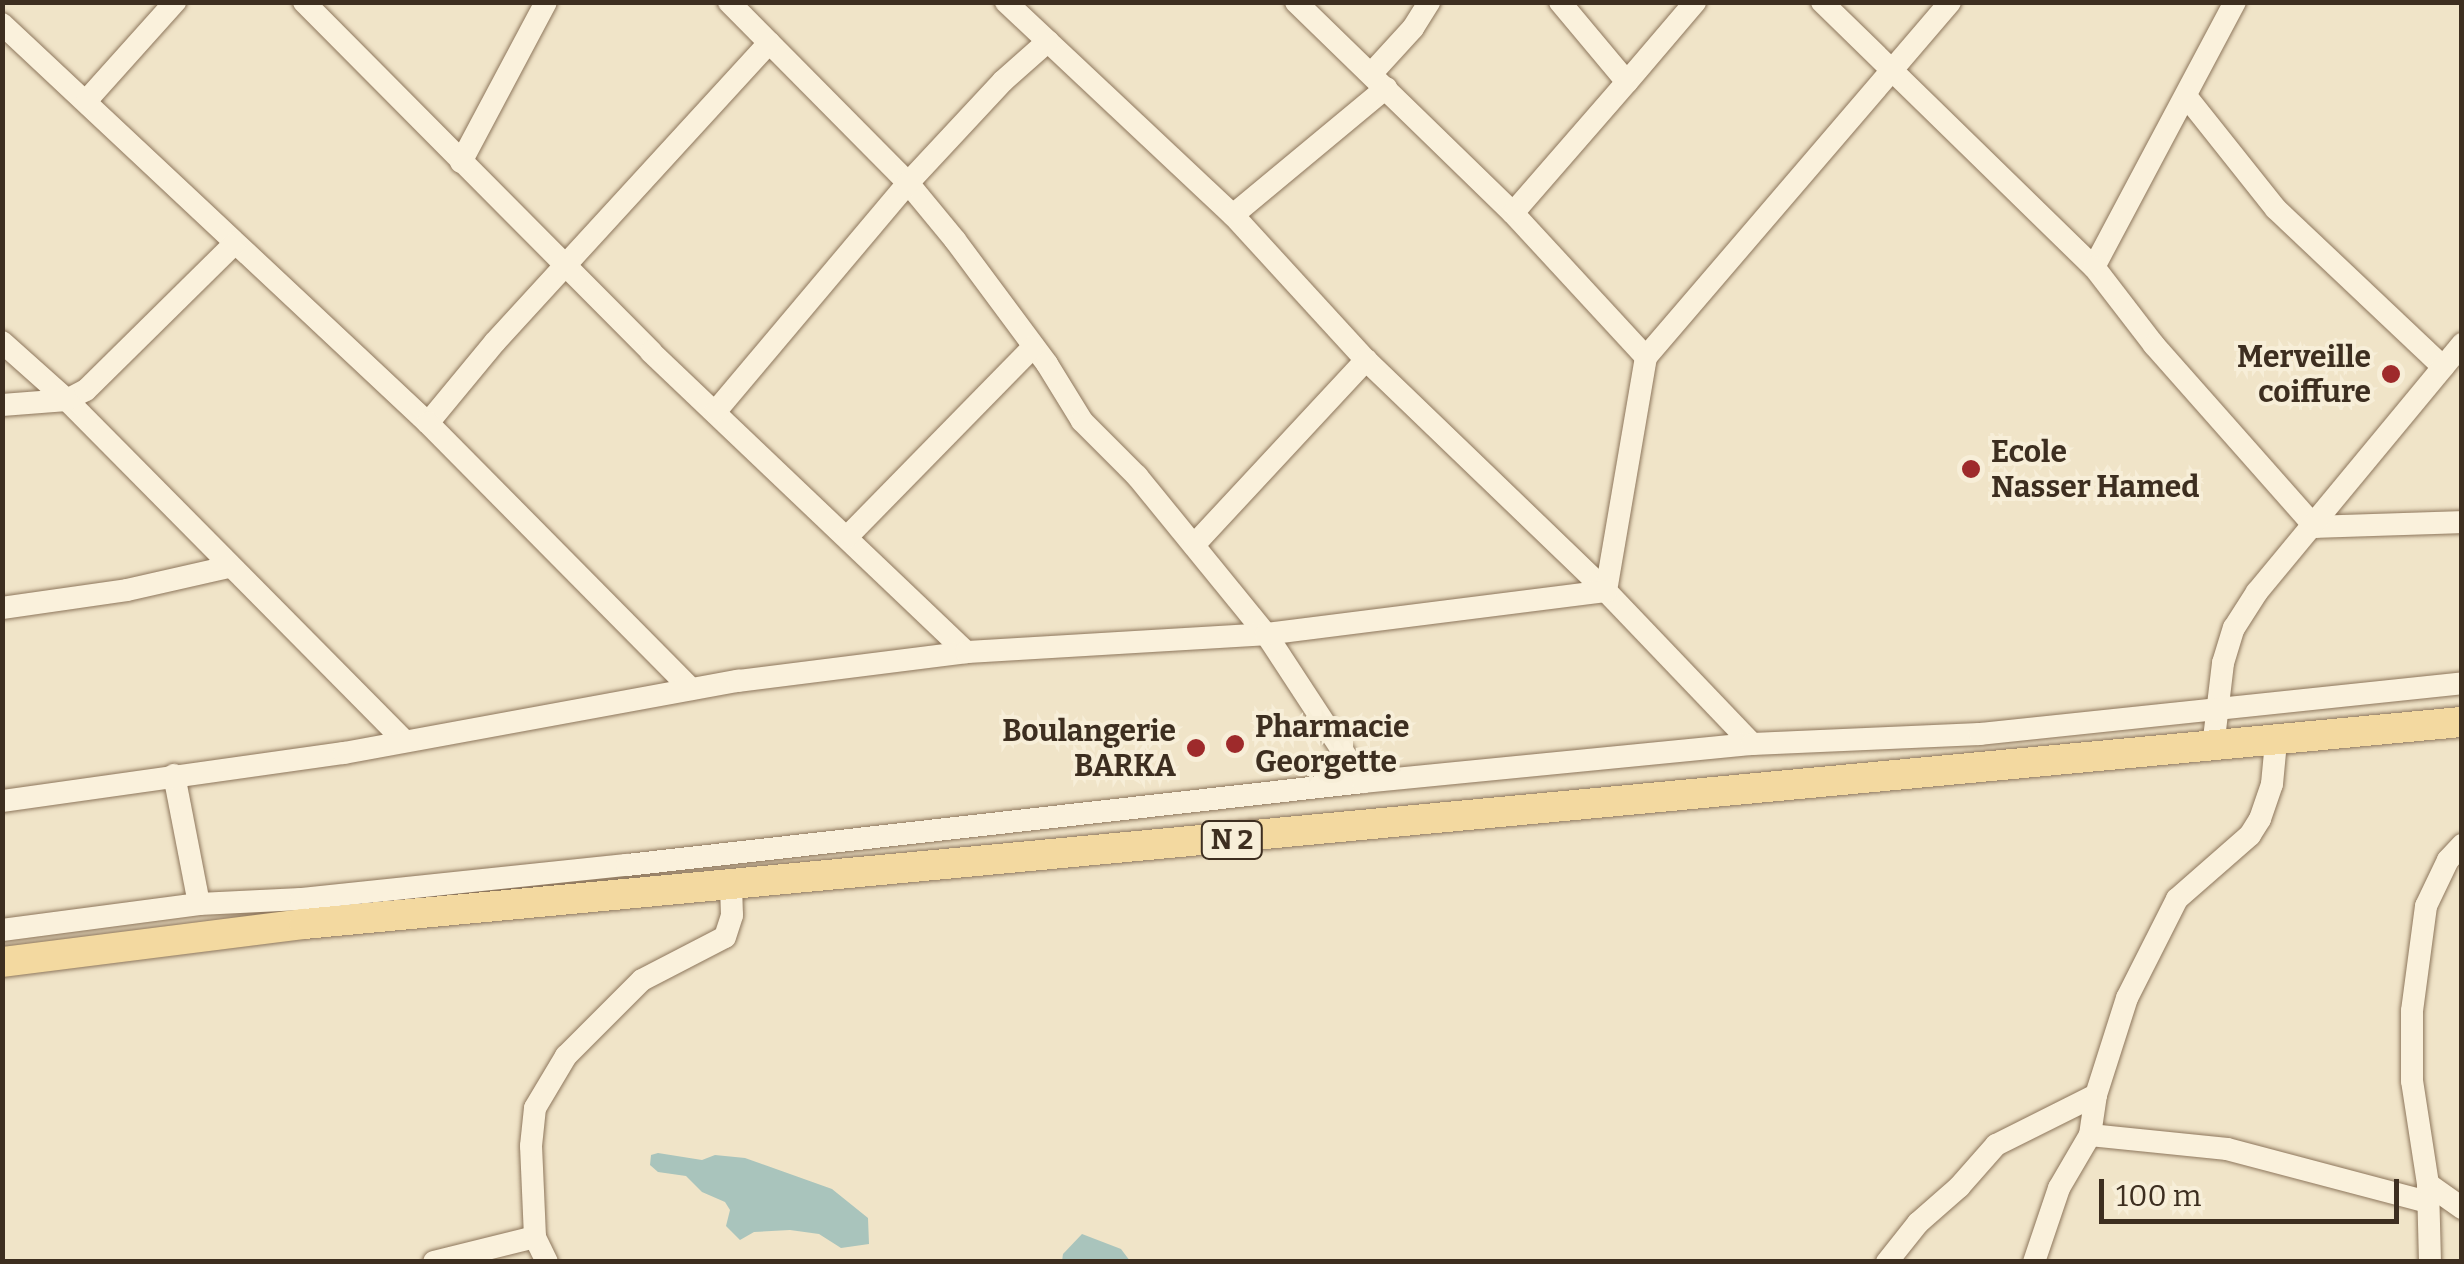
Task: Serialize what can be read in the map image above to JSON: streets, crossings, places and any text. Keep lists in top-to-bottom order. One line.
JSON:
{"streets":{"main road":["N 2"]},"places":["Merveille coiffure","Ecole Nasser Hamed","Pharmacie Georgette","Boulangerie BARKA"],"scale_bar":"100 m"}
